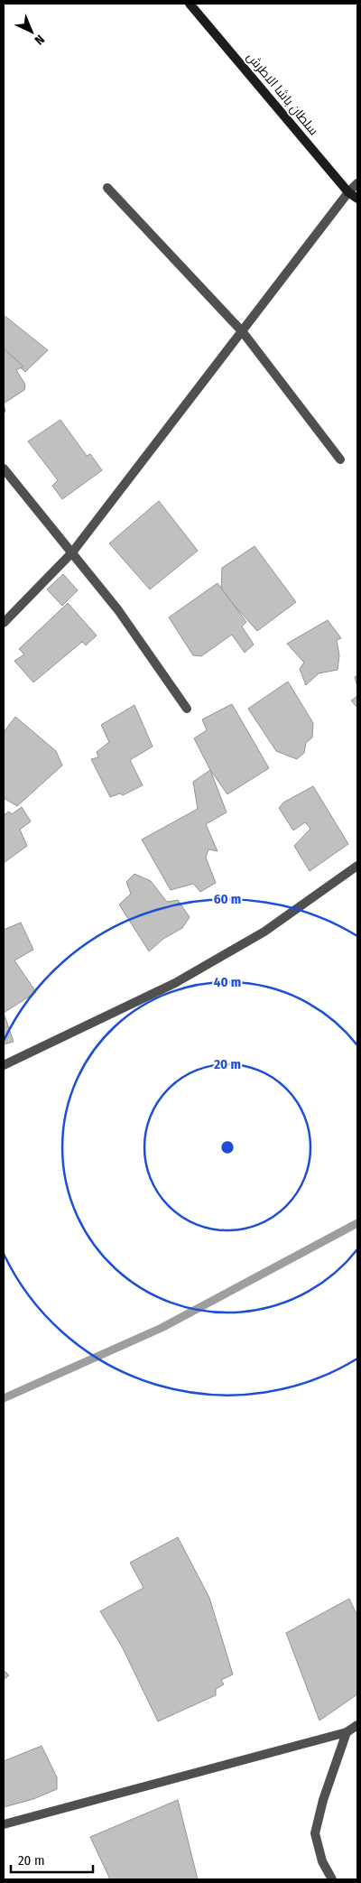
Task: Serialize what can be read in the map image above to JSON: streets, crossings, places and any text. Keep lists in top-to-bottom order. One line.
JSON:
{"streets":{"main road":["سلطان باشا الاطرش"]},"scale_bar":"20 m","north":"bottom right","rings":["60 m","40 m","20 m"]}
